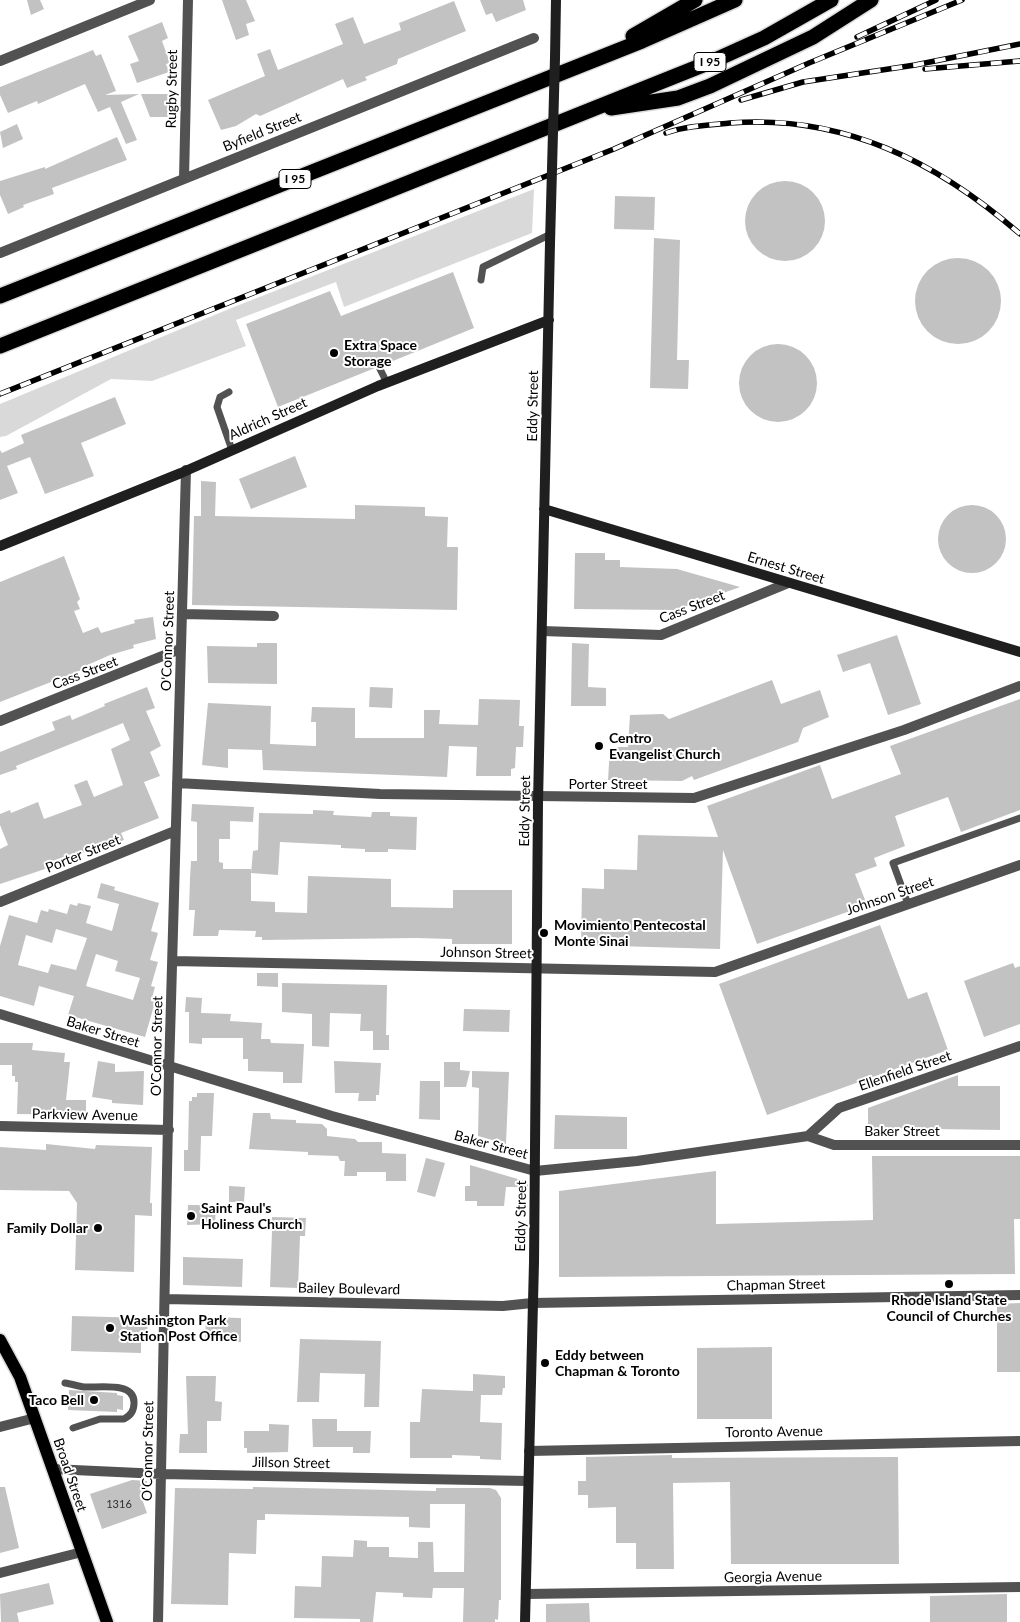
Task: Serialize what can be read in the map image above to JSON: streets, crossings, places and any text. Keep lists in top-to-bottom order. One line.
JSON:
{"streets":{"highway":["I 95"],"main road":["Eddy Street","Aldrich Street","Ernest Street","Broad Street"],"street":["Rugby Street","Byfield Street","Cass Street","O'Connor Street","Porter Street","Johnson Street","Baker Street","Ellenfield Street","Parkview Avenue","Chapman Street","Bailey Boulevard","Toronto Avenue","Jillson Street","Georgia Avenue"]},"crossings":[["Rugby Street","Byfield Street"],["Eddy Street","Aldrich Street"],["Eddy Street","Ernest Street"],["Eddy Street","Cass Street"],["Eddy Street","Porter Street"],["Eddy Street","Johnson Street"],["Eddy Street","Baker Street"],["Eddy Street","Chapman Street"],["Eddy Street","Bailey Boulevard"],["Eddy Street","Toronto Avenue"],["Eddy Street","Jillson Street"],["Eddy Street","Georgia Avenue"],["Aldrich Street","O'Connor Street"],["Ernest Street","Cass Street"],["Cass Street","O'Connor Street"],["O'Connor Street","Porter Street"],["O'Connor Street","Johnson Street"],["O'Connor Street","Baker Street"],["O'Connor Street","Parkview Avenue"],["O'Connor Street","Bailey Boulevard"],["O'Connor Street","Jillson Street"],["Baker Street","Ellenfield Street"],["Chapman Street","Bailey Boulevard"],["Jillson Street","Broad Street"]],"places":["Extra Space Storage","Centro Evangelist Church","Movimiento Pentecostal Monte Sinai","Saint Paul's Holiness Church","Family Dollar","Rhode Island State Council of Churches","Washington Park Station Post Office","Eddy between Chapman & Toronto","Taco Bell"],"house_numbers":["1316"]}
